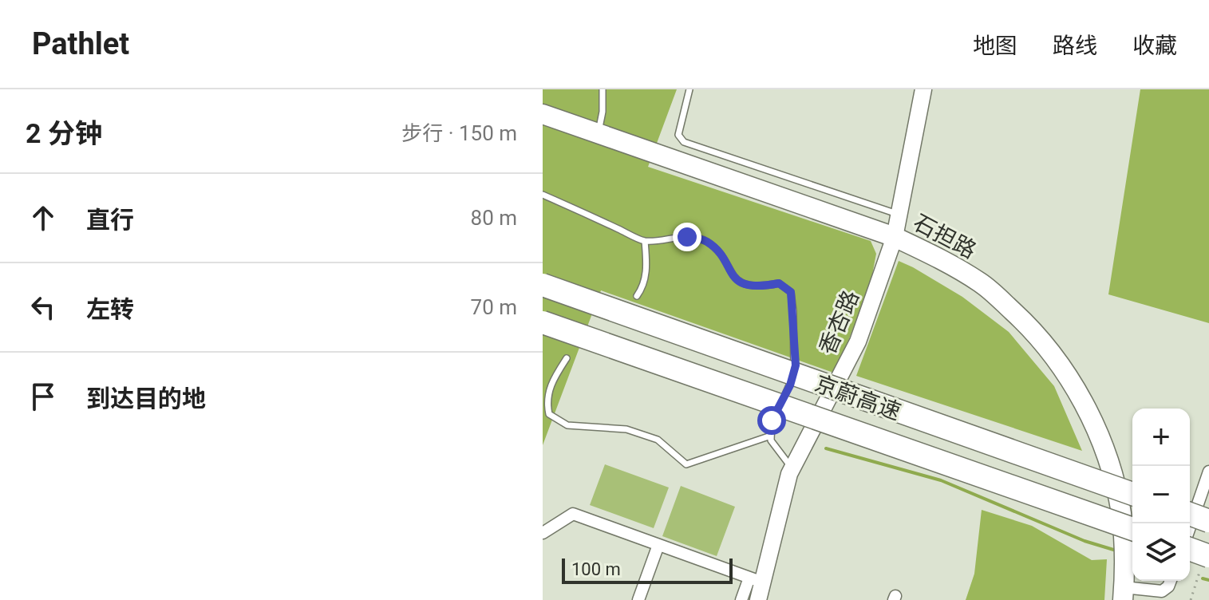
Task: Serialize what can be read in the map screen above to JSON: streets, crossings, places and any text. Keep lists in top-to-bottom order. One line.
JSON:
{"streets":{"highway":["京蔚高速"],"main road":["石担路"],"street":["香杏路"]},"crossings":[["石担路","香杏路"]],"scale_bar":"100 m","page":{"header":"Pathlet","nav":["地图","路线","收藏"],"heading":["2 分钟","步行 · 150 m"],"list":[["直行","80 m"],["左转","70 m"],"到达目的地"],"map_buttons":["+","−"],"scale":"100 m"}}
